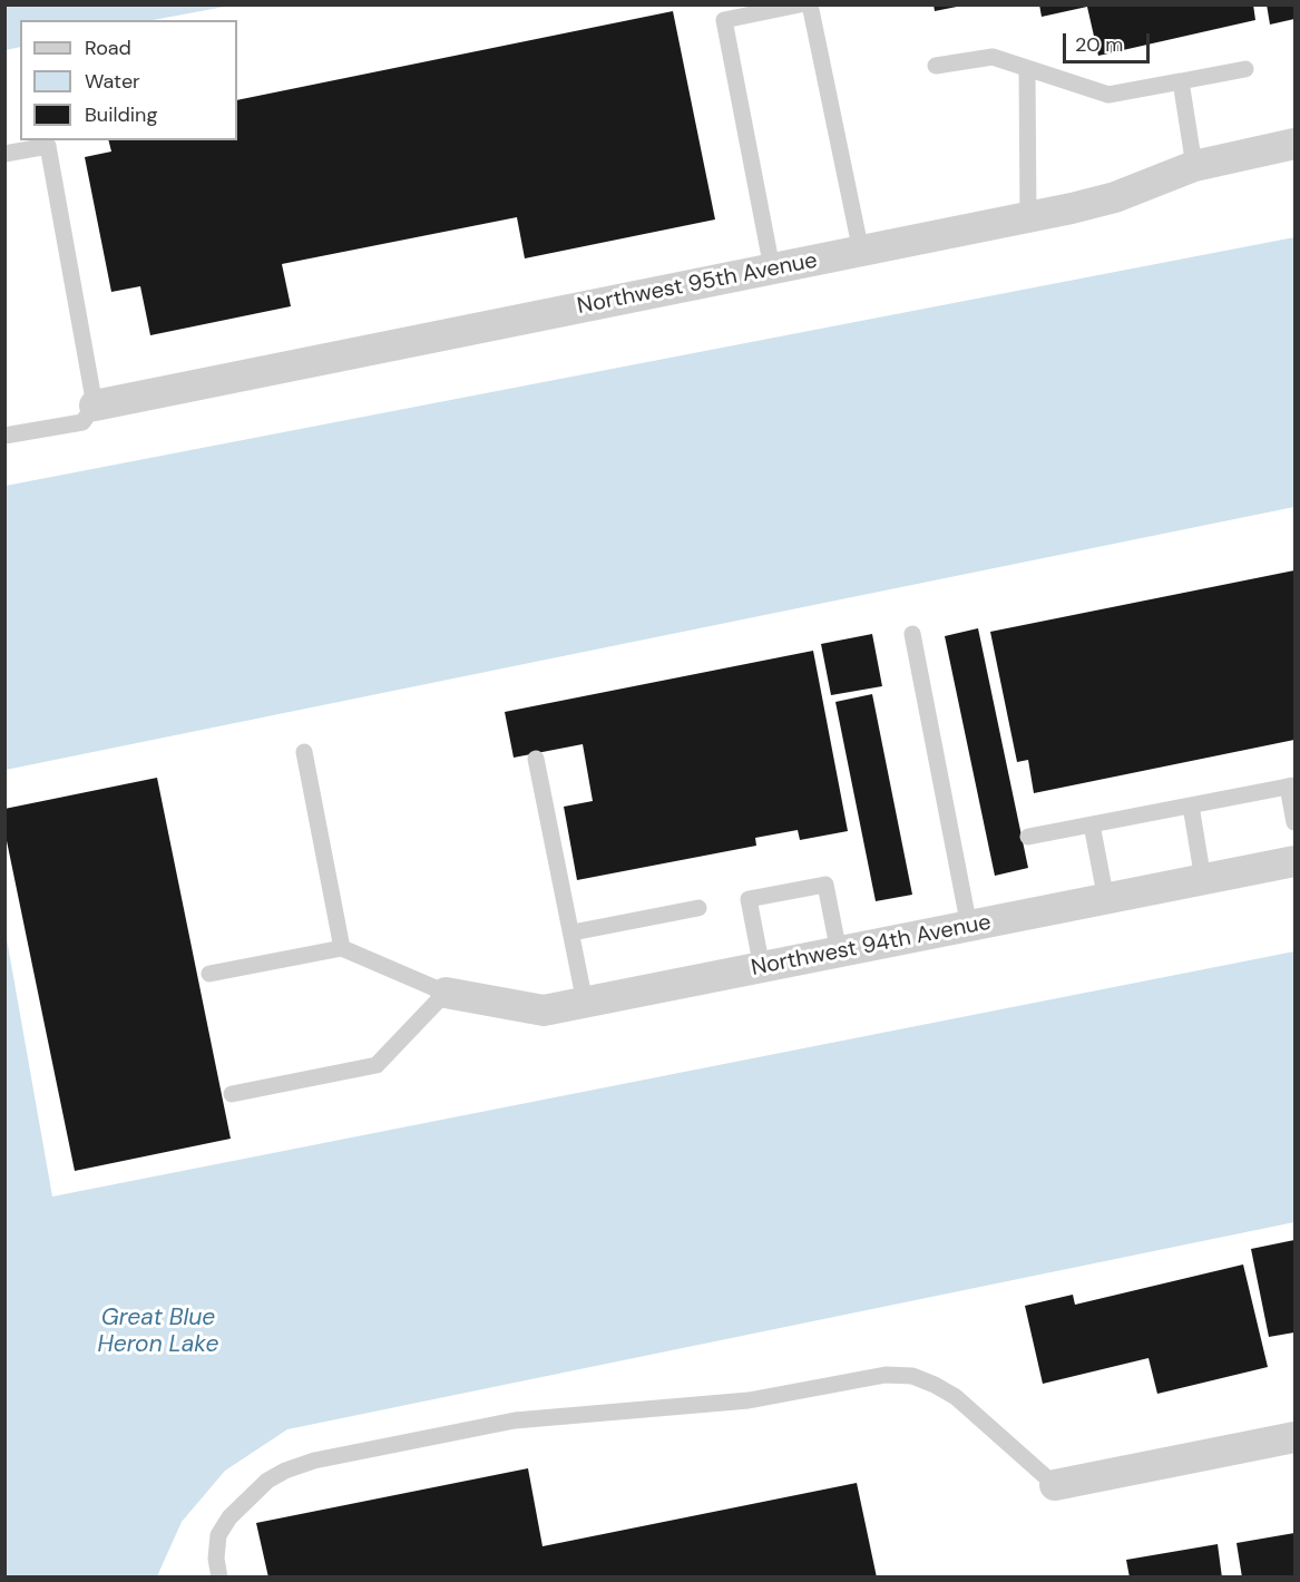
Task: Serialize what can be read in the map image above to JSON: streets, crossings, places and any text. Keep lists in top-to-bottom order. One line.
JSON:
{"streets":{"street":["Northwest 95th Avenue","Northwest 94th Avenue"]},"water":["Great Blue Heron Lake"],"legend":["Road","Water","Building"],"scale_bar":"20 m"}
